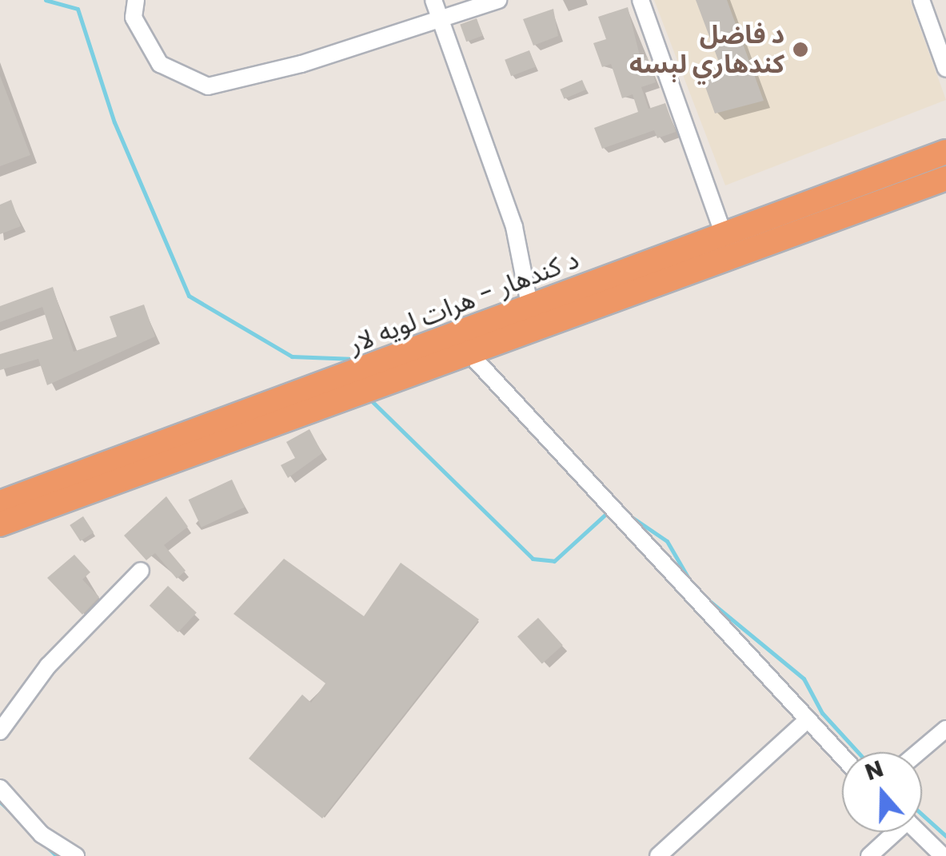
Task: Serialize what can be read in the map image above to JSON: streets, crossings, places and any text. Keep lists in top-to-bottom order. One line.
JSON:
{"streets":{"highway":["د کندهار - هرات لويه لار"]},"places":["د فاضل کندهاري لېسه"],"north":"top"}
